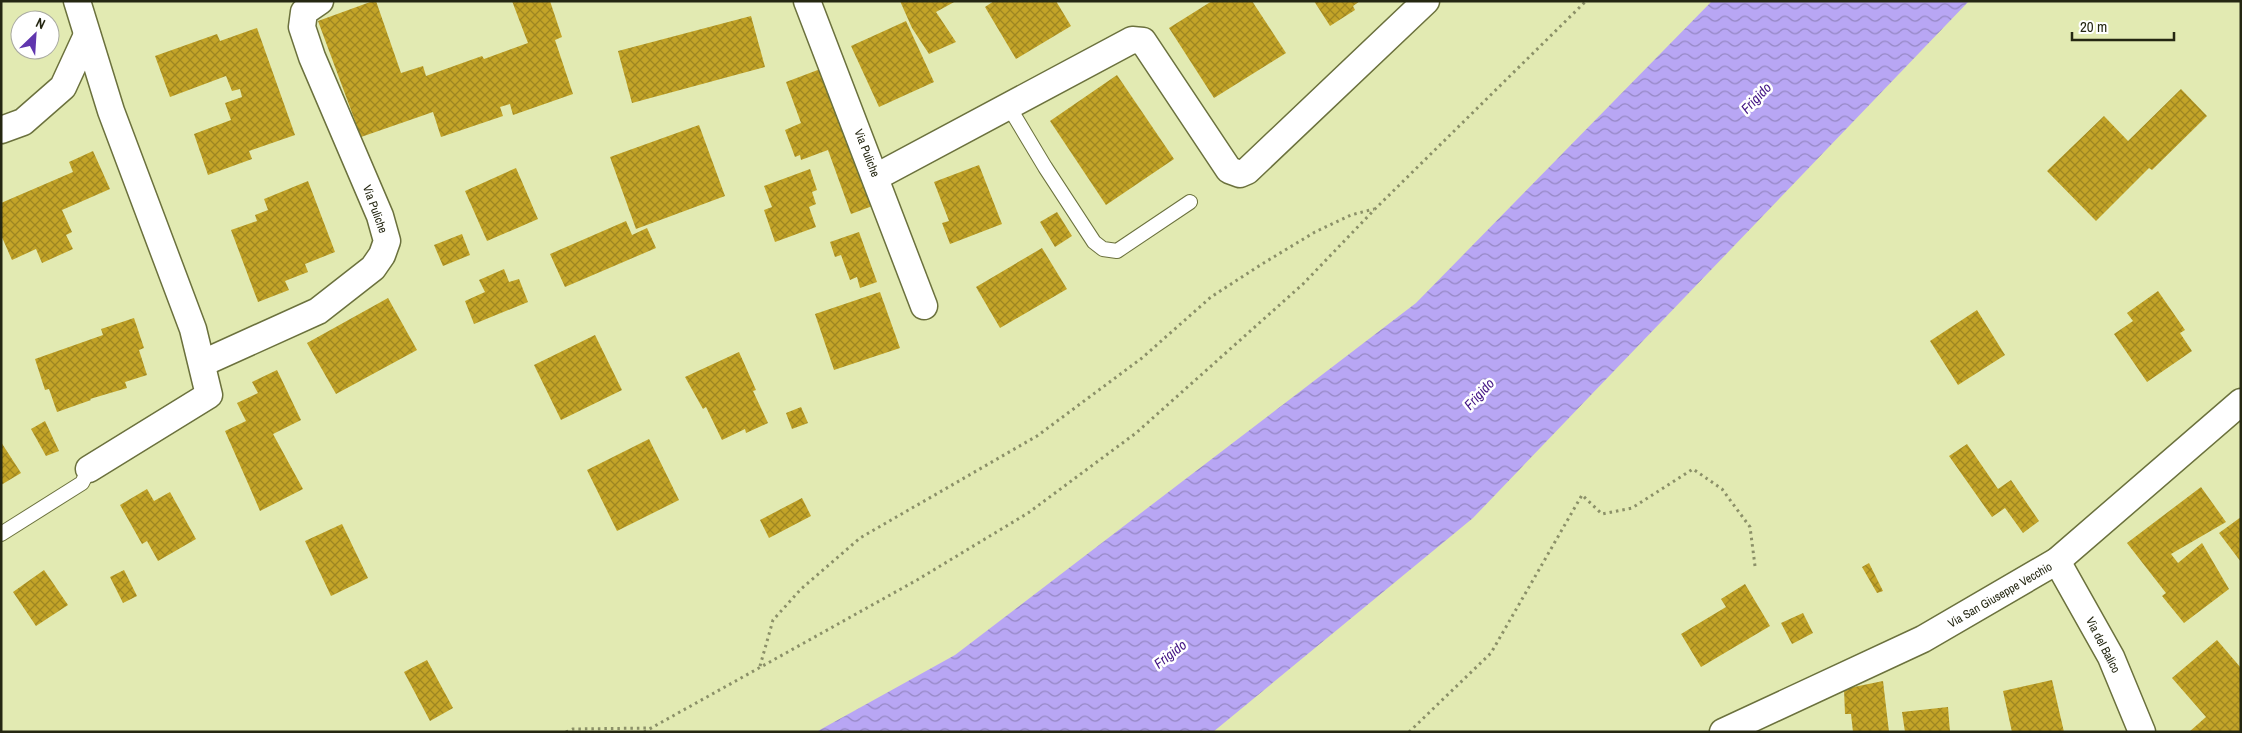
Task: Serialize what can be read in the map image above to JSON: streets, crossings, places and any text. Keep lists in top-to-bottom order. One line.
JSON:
{"streets":{"street":["Via Puliche","Via San Giuseppe Vecchio","Via del Balico"]},"crossings":[["Via San Giuseppe Vecchio","Via del Balico"]],"water":["Frigido"],"scale_bar":"20 m","north":"top right"}
